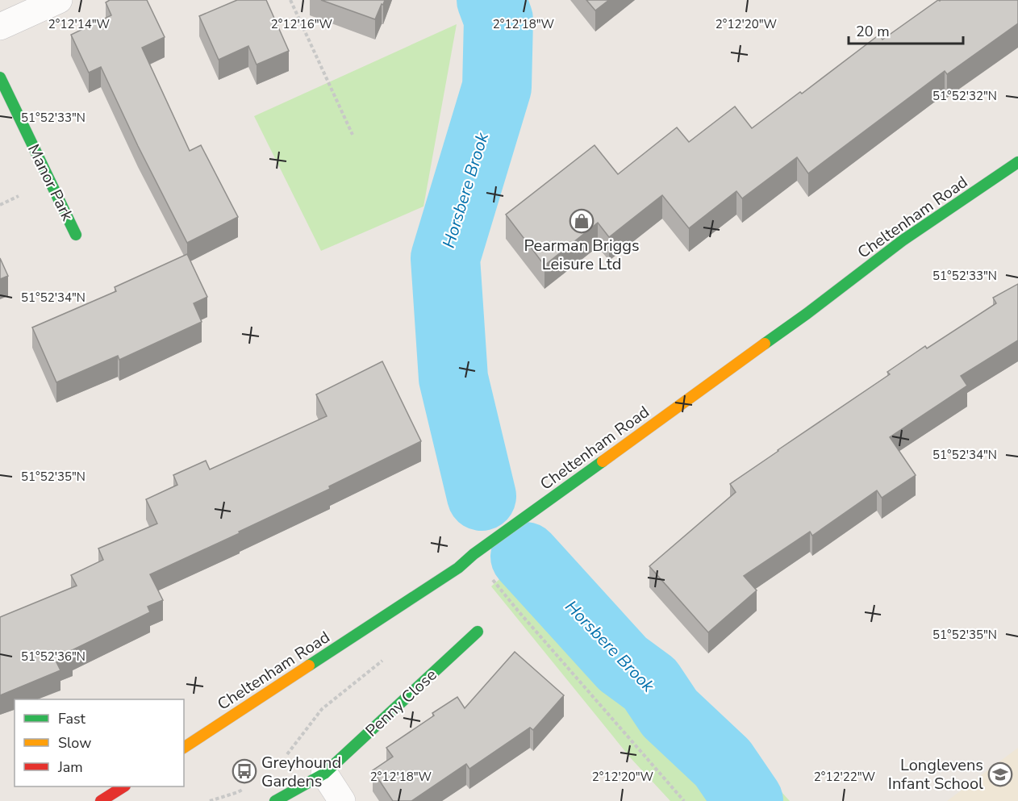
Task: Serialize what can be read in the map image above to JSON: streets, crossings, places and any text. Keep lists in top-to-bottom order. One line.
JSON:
{"streets":{"main road":["Manor Park","Cheltenham Road","Penny Close"]},"water":["Horsbere Brook"],"places":{"shop":["Pearman Briggs Leisure Ltd"],"bus stop":["Greyhound Gardens"],"school or university":["Longlevens Infant School"]},"legend":["Fast","Slow","Jam"],"scale_bar":"20 m","coordinates":["2°12'14\"W","2°12'16\"W","2°12'18\"W","2°12'20\"W","51°52'32\"N","51°52'33\"N","51°52'34\"N","51°52'35\"N","51°52'36\"N","2°12'22\"W"]}
